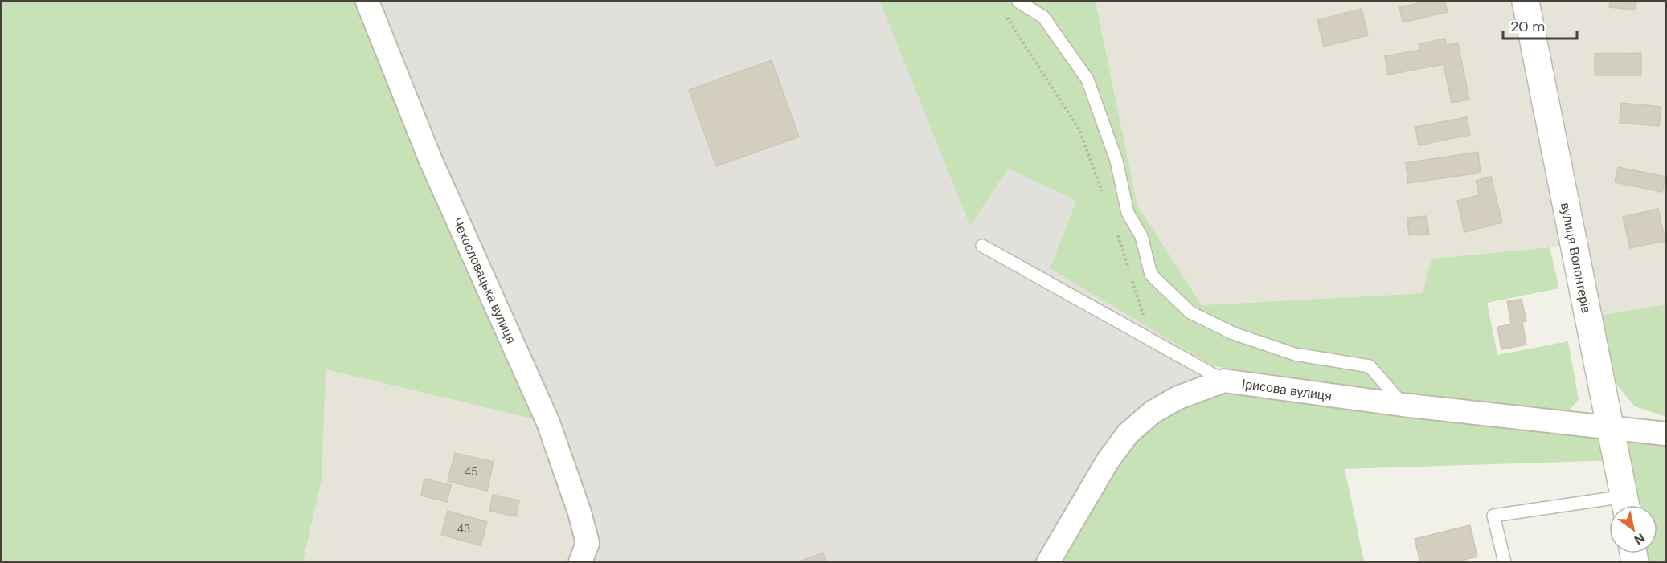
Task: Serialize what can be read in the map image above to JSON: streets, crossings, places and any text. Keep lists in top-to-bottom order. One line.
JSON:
{"streets":{"street":["вулиця Волонтерів","Чехословацька вулиця","Ірисова вулиця"]},"crossings":[["вулиця Волонтерів","Ірисова вулиця"]],"house_numbers":["45","43"],"scale_bar":"20 m","north":"bottom right"}
